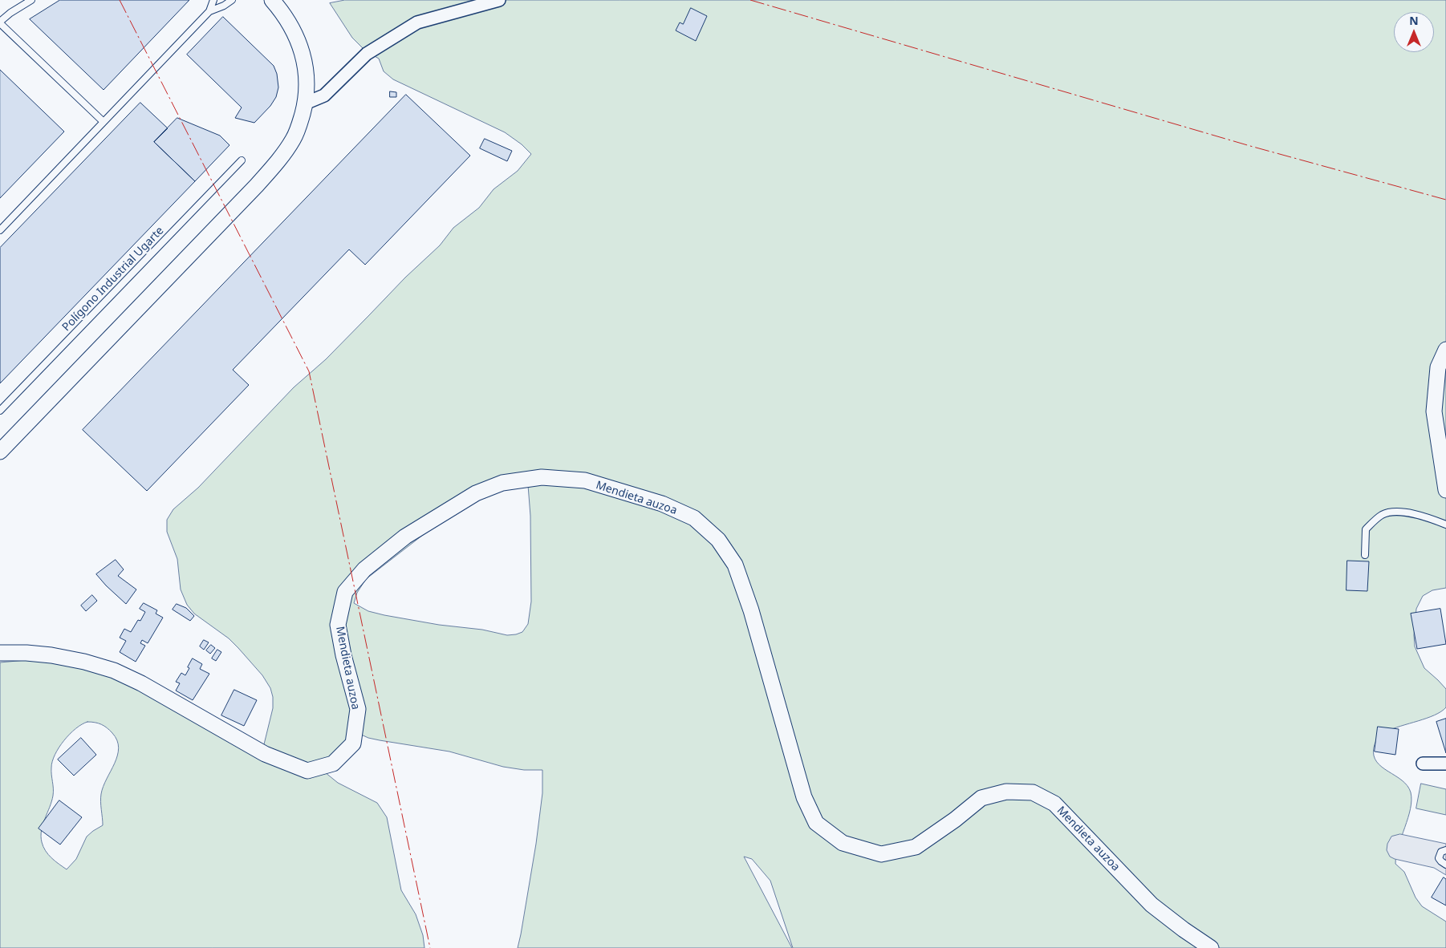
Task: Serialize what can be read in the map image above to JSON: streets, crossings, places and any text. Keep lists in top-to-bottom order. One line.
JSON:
{"streets":{"street":["Mendieta auzoa"],"lane":["Polígono Industrial Ugarte"]},"north":"top"}
